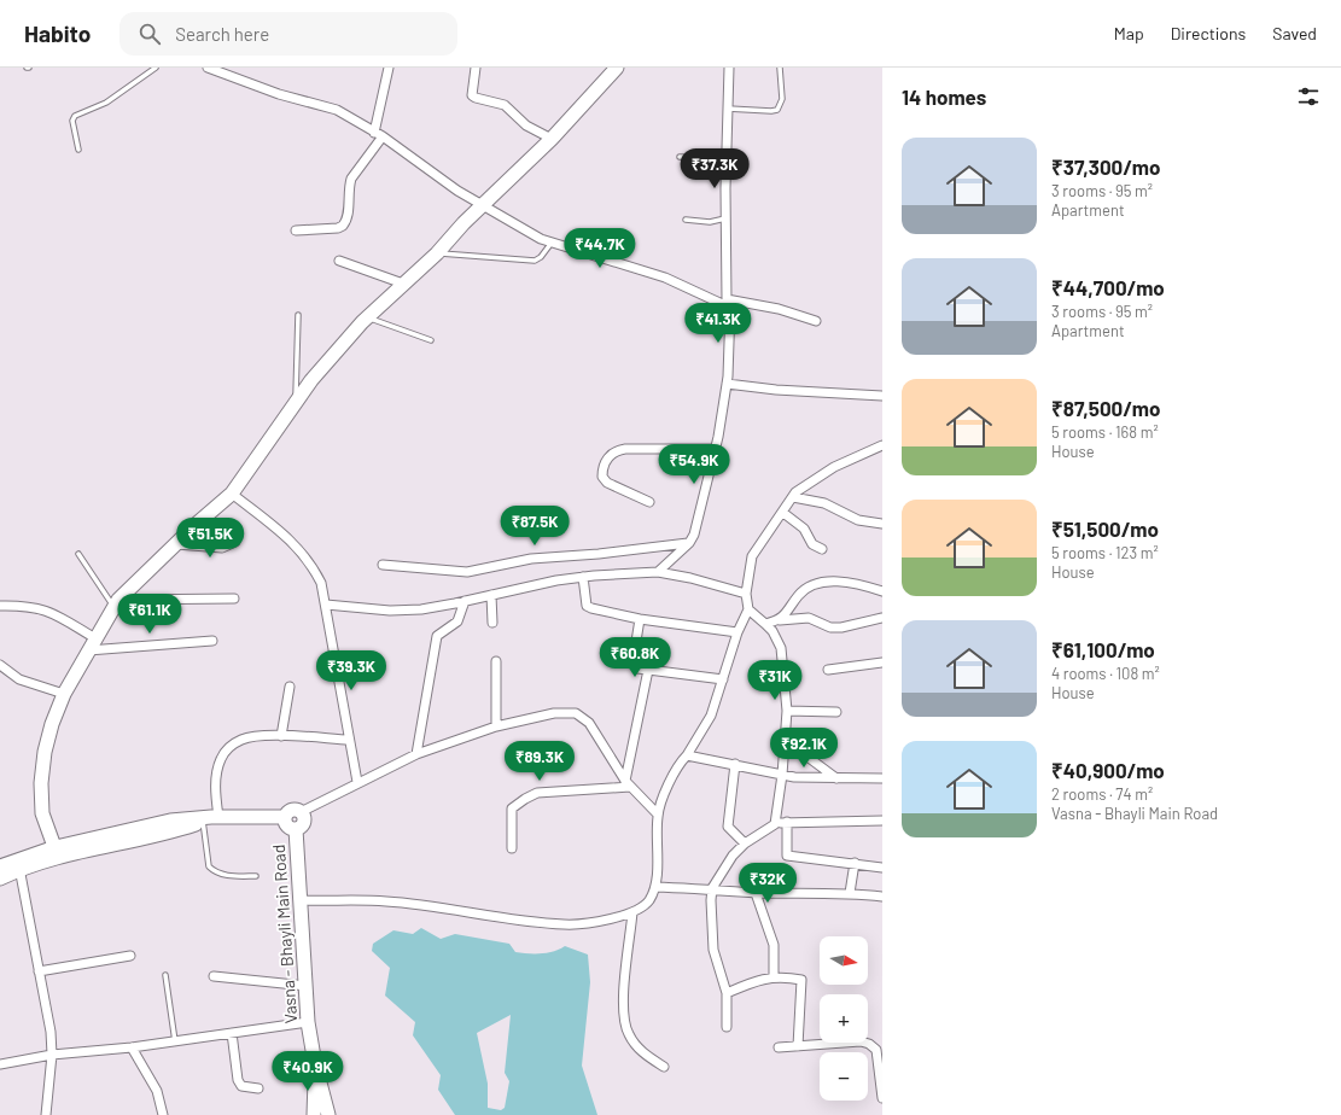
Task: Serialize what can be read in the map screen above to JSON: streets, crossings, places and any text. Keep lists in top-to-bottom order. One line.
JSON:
{"streets":{"street":["Vasna - Bhayli Main Road"]},"north":"right","page":{"header":"Habito","search":"Search here","nav":["Map","Directions","Saved"],"heading":"14 homes","list":[{"name":"₹37,300/mo","note":"3 rooms · 95 m² · Apartment"},{"name":"₹44,700/mo","note":"3 rooms · 95 m² · Apartment"},{"name":"₹87,500/mo","note":"5 rooms · 168 m² · House"},{"name":"₹51,500/mo","note":"5 rooms · 123 m² · House"},{"name":"₹61,100/mo","note":"4 rooms · 108 m² · House"},{"name":"₹40,900/mo","note":"2 rooms · 74 m² · Vasna - Bhayli Main Road"}],"price":["₹37.3K","₹44.7K","₹41.3K","₹54.9K","₹87.5K","₹51.5K","₹61.1K","₹60.8K","₹39.3K","₹31K","₹92.1K","₹89.3K","₹32K","₹40.9K"],"map_buttons":["+","−"]}}
